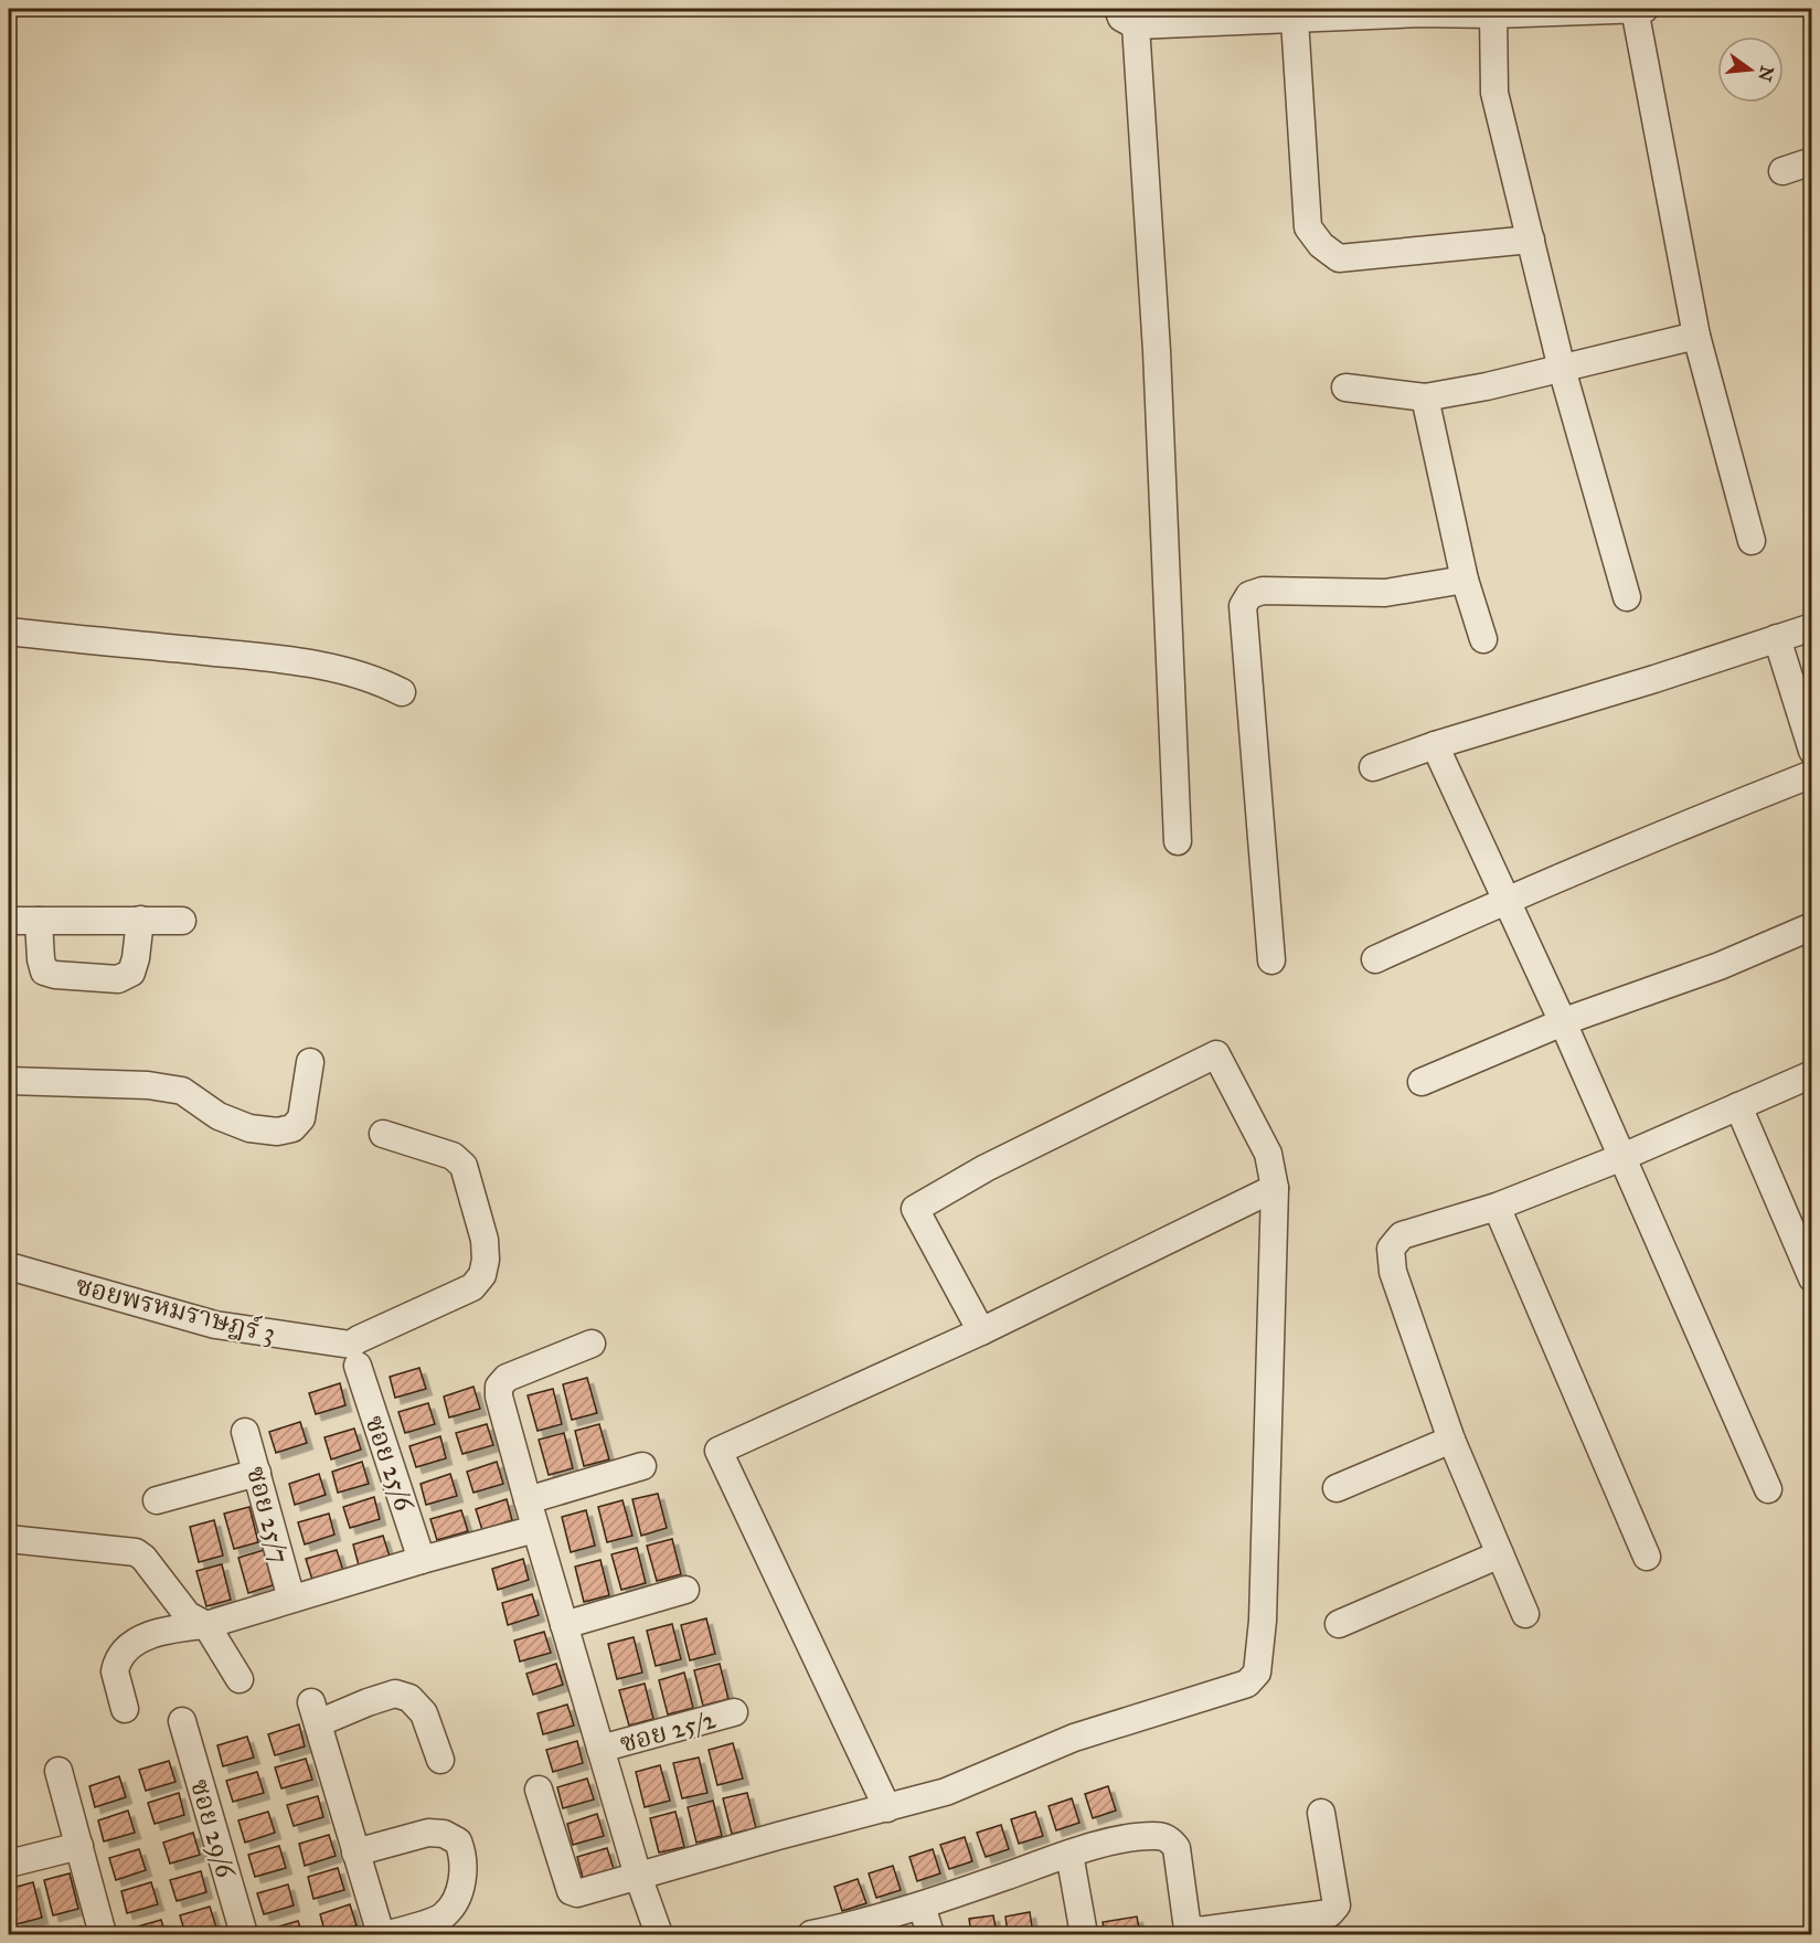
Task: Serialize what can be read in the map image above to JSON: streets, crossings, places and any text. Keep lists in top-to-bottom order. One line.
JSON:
{"streets":{"street":["ซอยพรหมราษฎร์ 3","ซอย 25/6","ซอย 25/7","ซอย 25/2","ซอย 29/6"]},"north":"right"}
